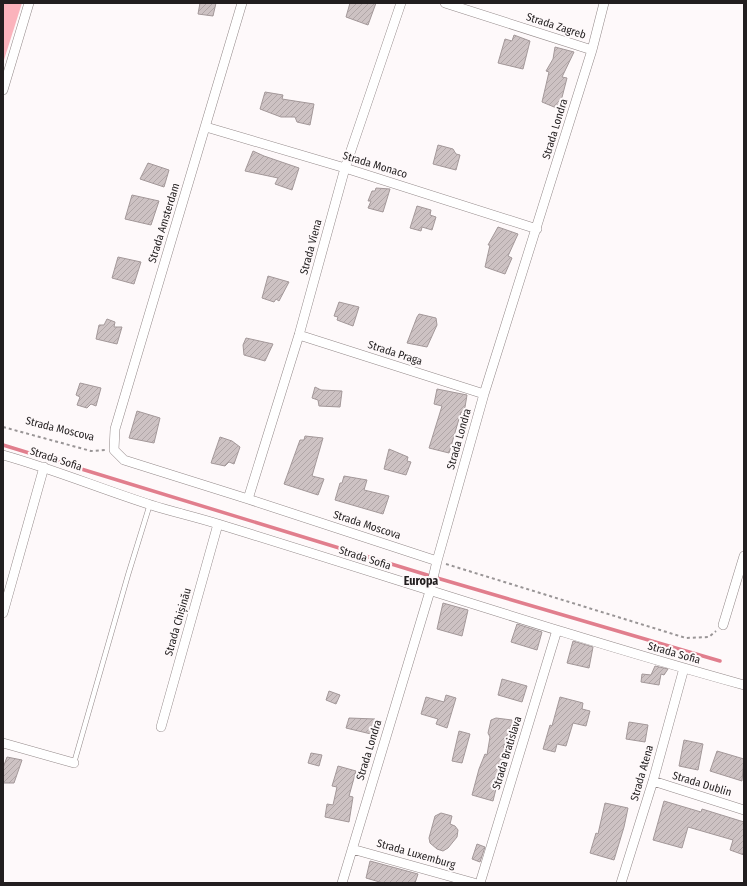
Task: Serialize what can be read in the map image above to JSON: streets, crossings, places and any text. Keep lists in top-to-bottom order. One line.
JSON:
{"streets":{"street":["Strada Zagreb","Strada Londra","Strada Monaco","Strada Amsterdam","Strada Viena","Strada Praga","Strada Moscova","Strada Sofia","Strada Chișinău","Strada Bratislava","Strada Atena","Strada Dublin","Strada Luxemburg"]},"crossings":[["Strada Zagreb","Strada Londra"],["Strada Londra","Strada Monaco"],["Strada Londra","Strada Praga"],["Strada Londra","Strada Moscova"],["Strada Londra","Strada Sofia"],["Strada Londra","Strada Luxemburg"],["Strada Monaco","Strada Amsterdam"],["Strada Monaco","Strada Viena"],["Strada Amsterdam","Strada Moscova"],["Strada Viena","Strada Praga"],["Strada Viena","Strada Moscova"],["Strada Sofia","Strada Chișinău"],["Strada Sofia","Strada Bratislava"],["Strada Sofia","Strada Atena"],["Strada Atena","Strada Dublin"]],"districts":["Europa"]}
